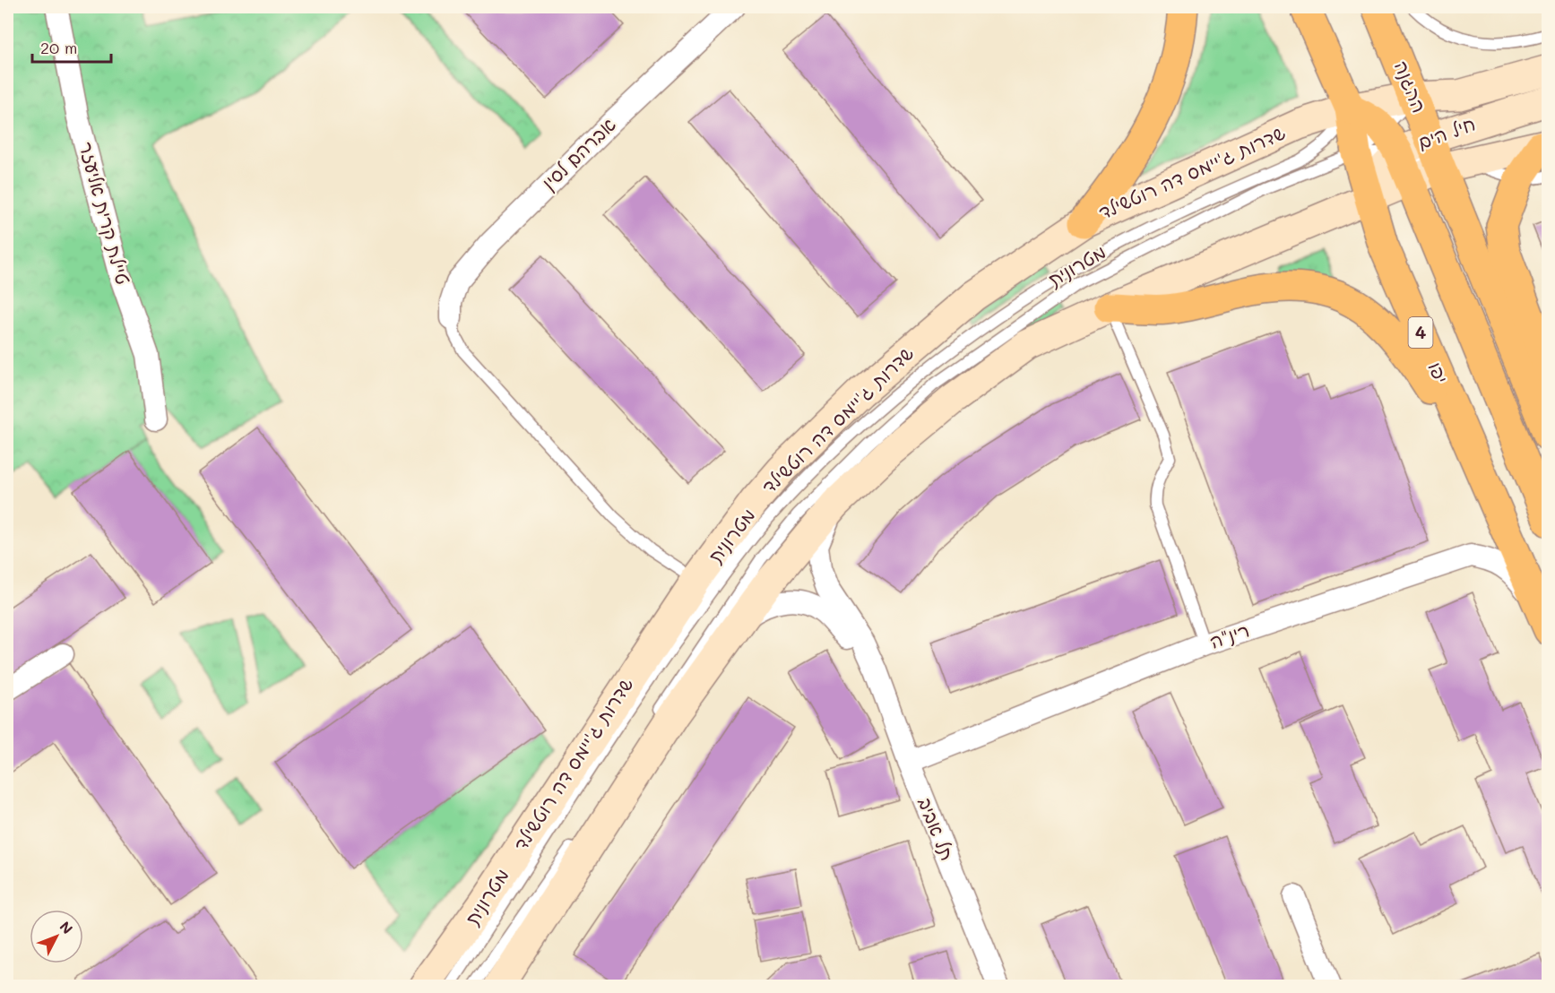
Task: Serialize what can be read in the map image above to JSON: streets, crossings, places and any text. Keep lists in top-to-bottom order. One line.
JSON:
{"streets":{"highway":["ההגנה","4","יפו"],"street":["חיל הים","אברהם לסין","שדרות ג'יימס דה רוטשילד","טיילת קרית אליעזר","רינ\"ה","תל אביב"],"lane":["מטרונית"]},"crossings":[["ההגנה","חיל הים"],["ההגנה","מטרונית"],["חיל הים","שדרות ג'יימס דה רוטשילד"],["חיל הים","מטרונית"],["חיל הים","4"],["חיל הים","יפו"],["שדרות ג'יימס דה רוטשילד","מטרונית"],["שדרות ג'יימס דה רוטשילד","4"],["שדרות ג'יימס דה רוטשילד","יפו"],["מטרונית","4"],["מטרונית","יפו"],["4","יפו"],["יפו","רינ\"ה"],["רינ\"ה","תל אביב"]],"scale_bar":"20 m","north":"top right"}
